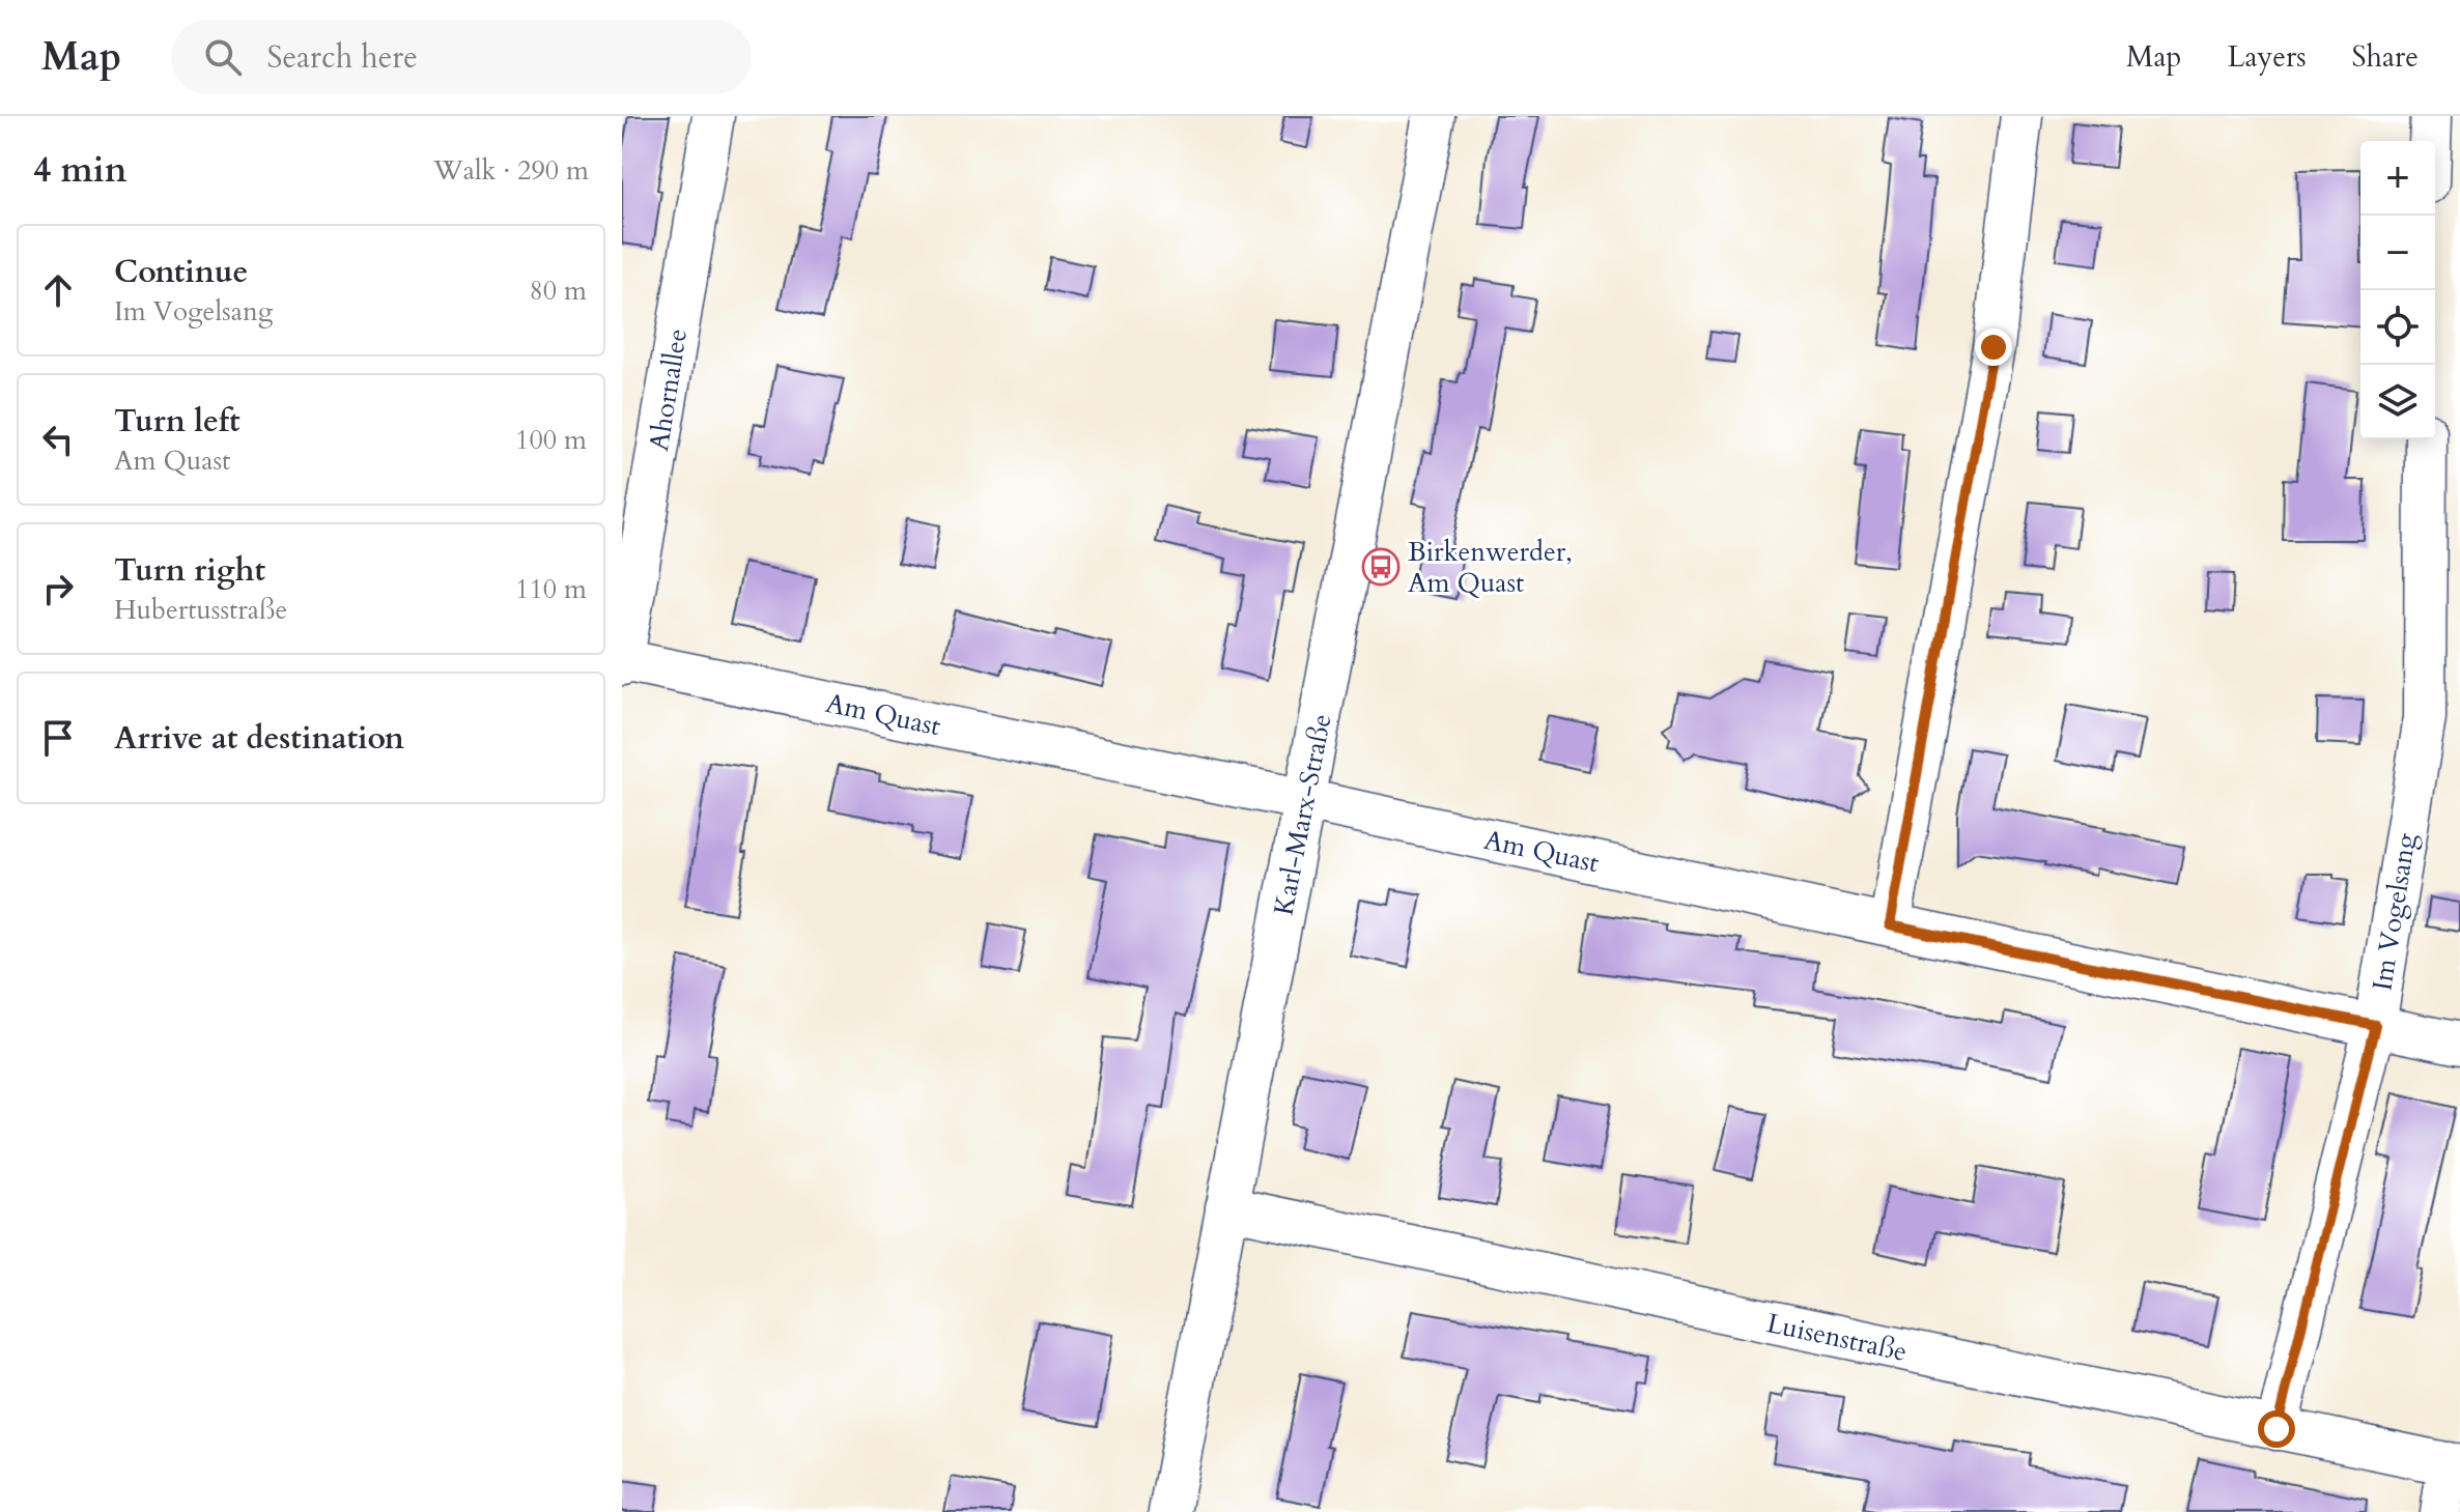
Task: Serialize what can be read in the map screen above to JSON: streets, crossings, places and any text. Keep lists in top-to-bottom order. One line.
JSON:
{"streets":{"street":["Ahornallee","Am Quast","Karl-Marx-Straße","Im Vogelsang","Luisenstraße"]},"crossings":[["Ahornallee","Am Quast"],["Am Quast","Karl-Marx-Straße"],["Am Quast","Im Vogelsang"],["Karl-Marx-Straße","Luisenstraße"],["Im Vogelsang","Luisenstraße"]],"places":{"bus stop":["Birkenwerder, Am Quast"]},"page":{"header":"Map","search":"Search here","nav":["Map","Layers","Share"],"heading":["4 min","Walk · 290 m"],"map_buttons":["+","−"],"list":[["Continue","Im Vogelsang","80 m"],["Turn left","Am Quast","100 m"],["Turn right","Hubertusstraße","110 m"],"Arrive at destination"]}}
